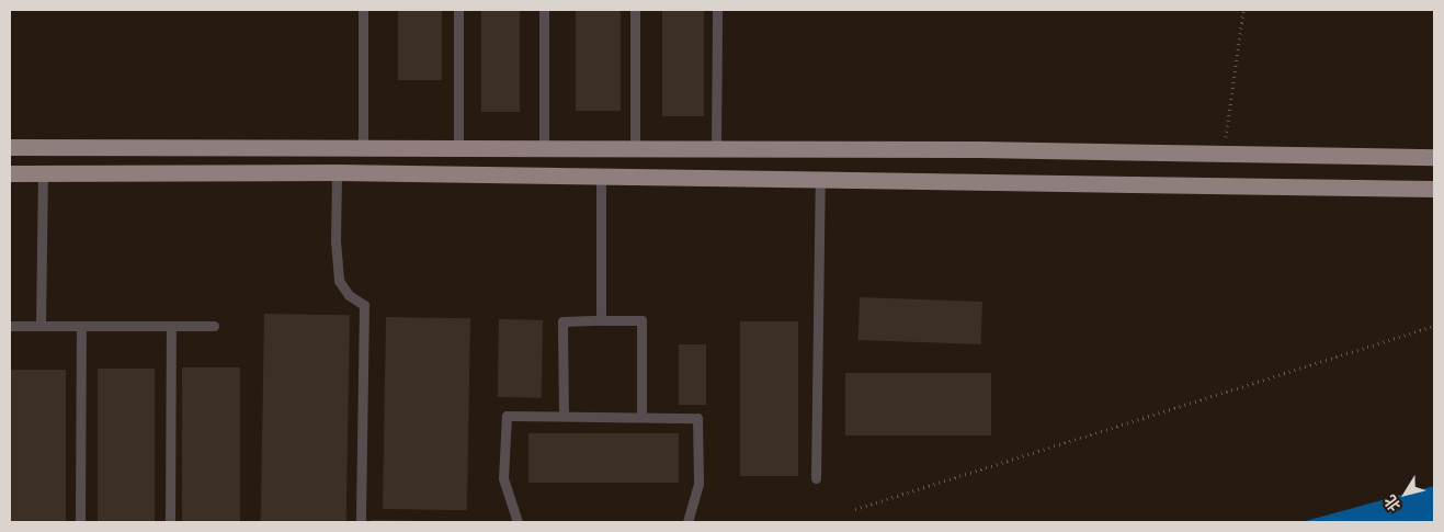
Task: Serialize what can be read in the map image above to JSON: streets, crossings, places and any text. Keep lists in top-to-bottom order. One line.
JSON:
{"north":"bottom left"}
